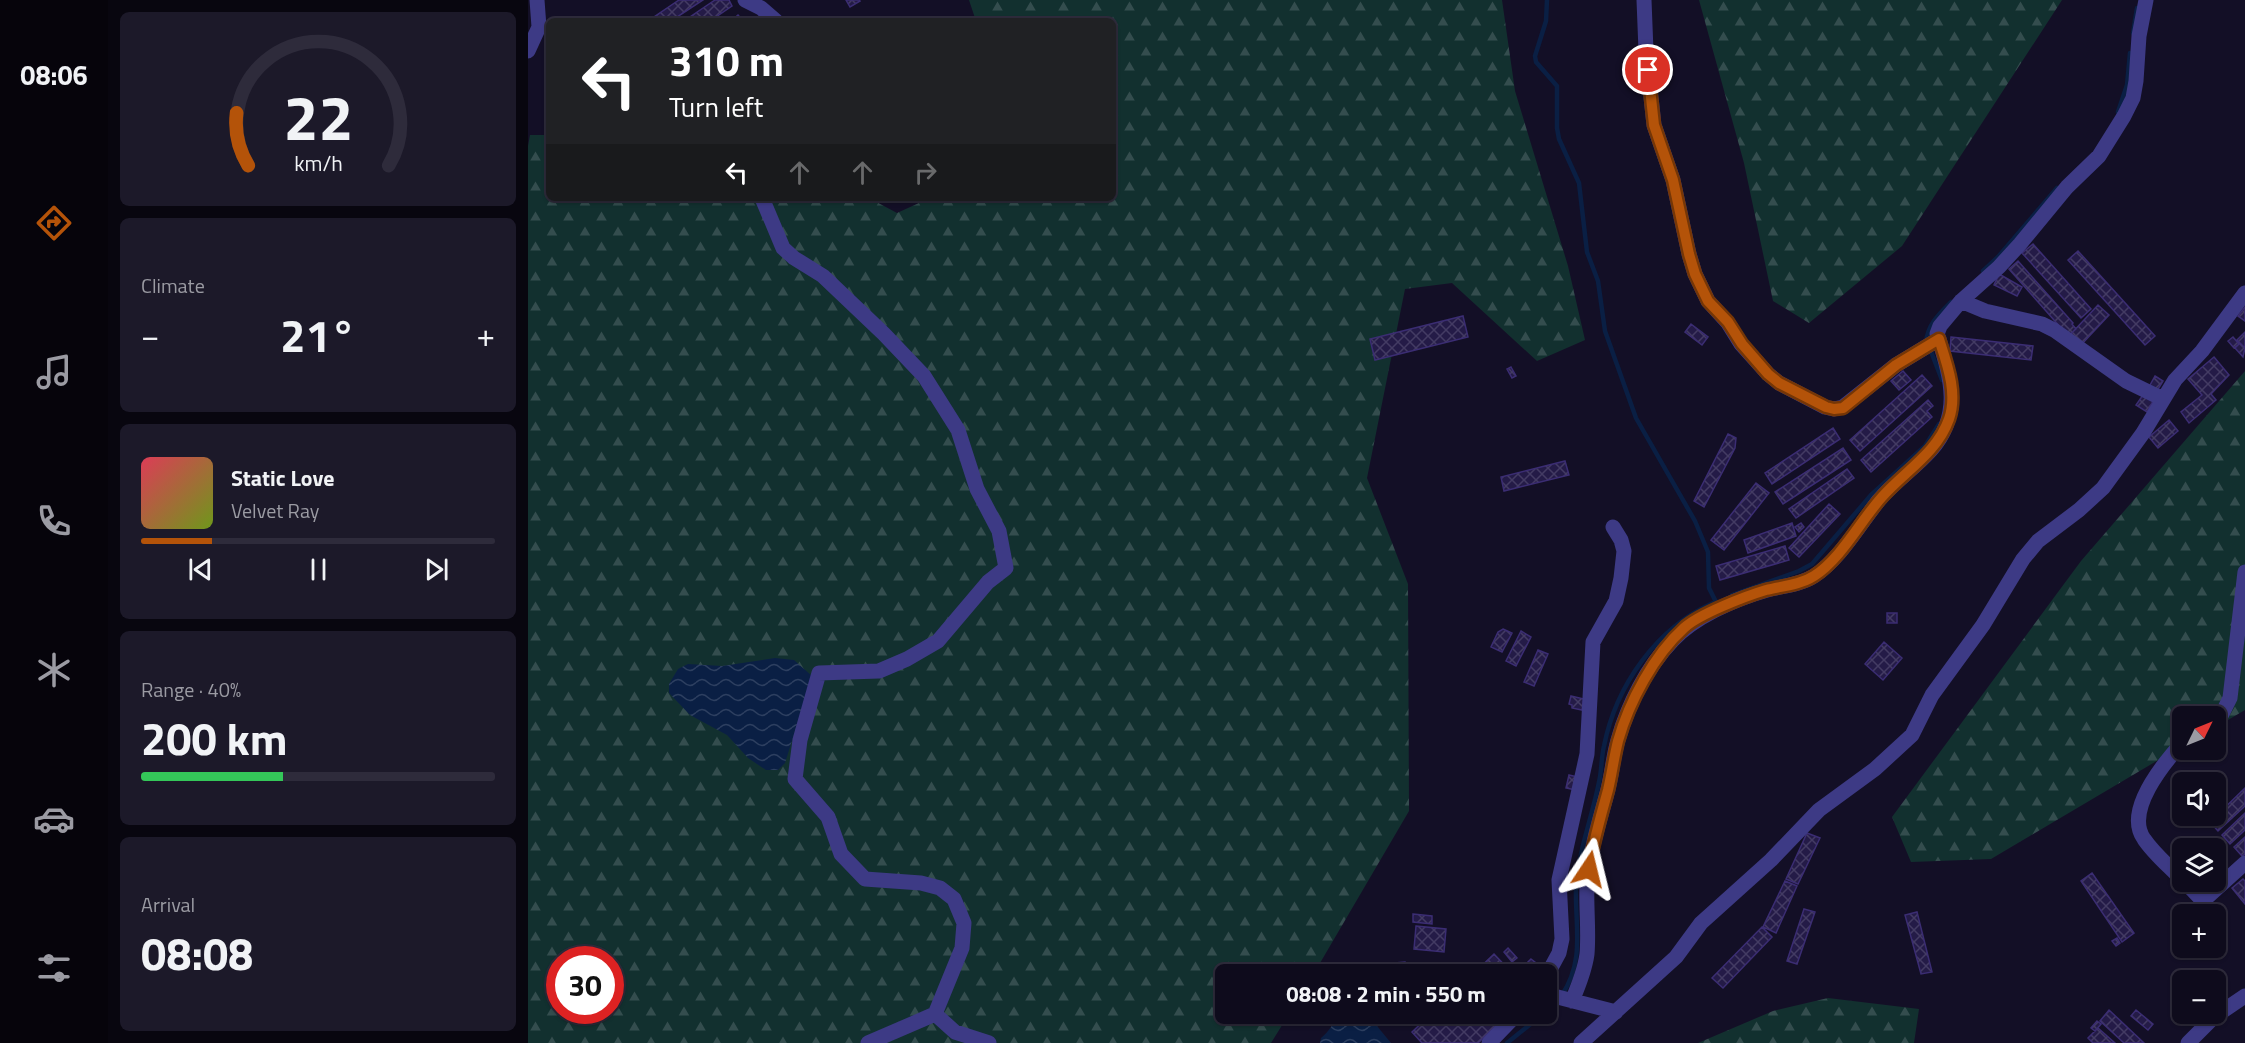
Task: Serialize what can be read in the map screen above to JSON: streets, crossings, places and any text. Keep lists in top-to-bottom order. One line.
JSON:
{"north":"top right","page":{"tabs":"08:06","turn":["310 m","Turn left"],"tile":["Climate",["Range · 40%","200 km"],["Arrival","08:08"]],"heat":["−","21°","+"],"song":["Static Love","Velvet Ray"],"map_buttons":["+","−"],"limit":"30","trip":"08:08 · 2 min · 550 m","gauge":["22","km/h"]}}
